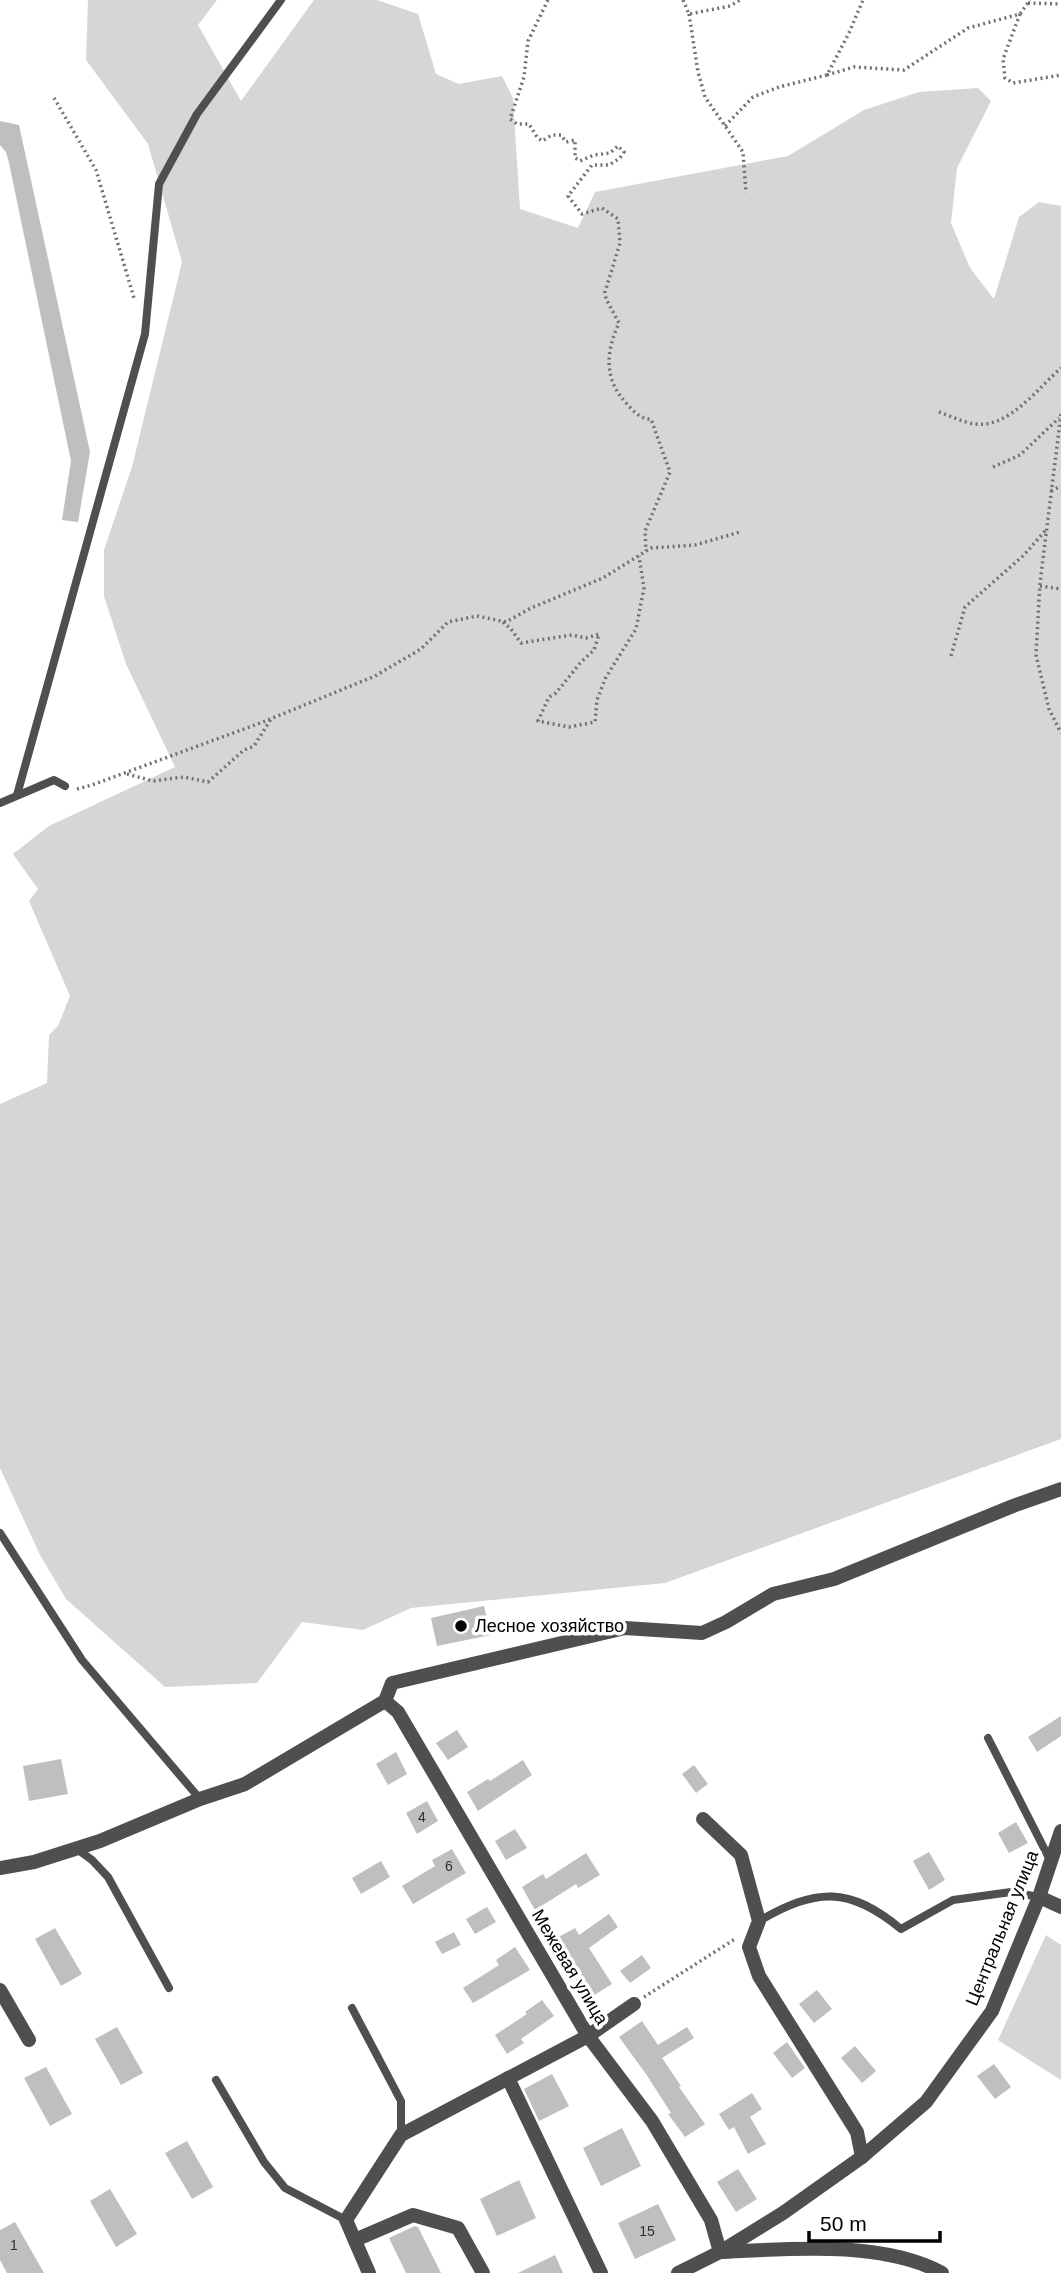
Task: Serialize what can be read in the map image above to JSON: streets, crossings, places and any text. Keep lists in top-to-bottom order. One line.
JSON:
{"streets":{"street":["Центральная улица","Межевая улица"]},"crossings":[["Центральная улица","Межевая улица"]],"places":["Лесное хозяйство"],"house_numbers":["4","6","15","1"],"scale_bar":"50 m"}
